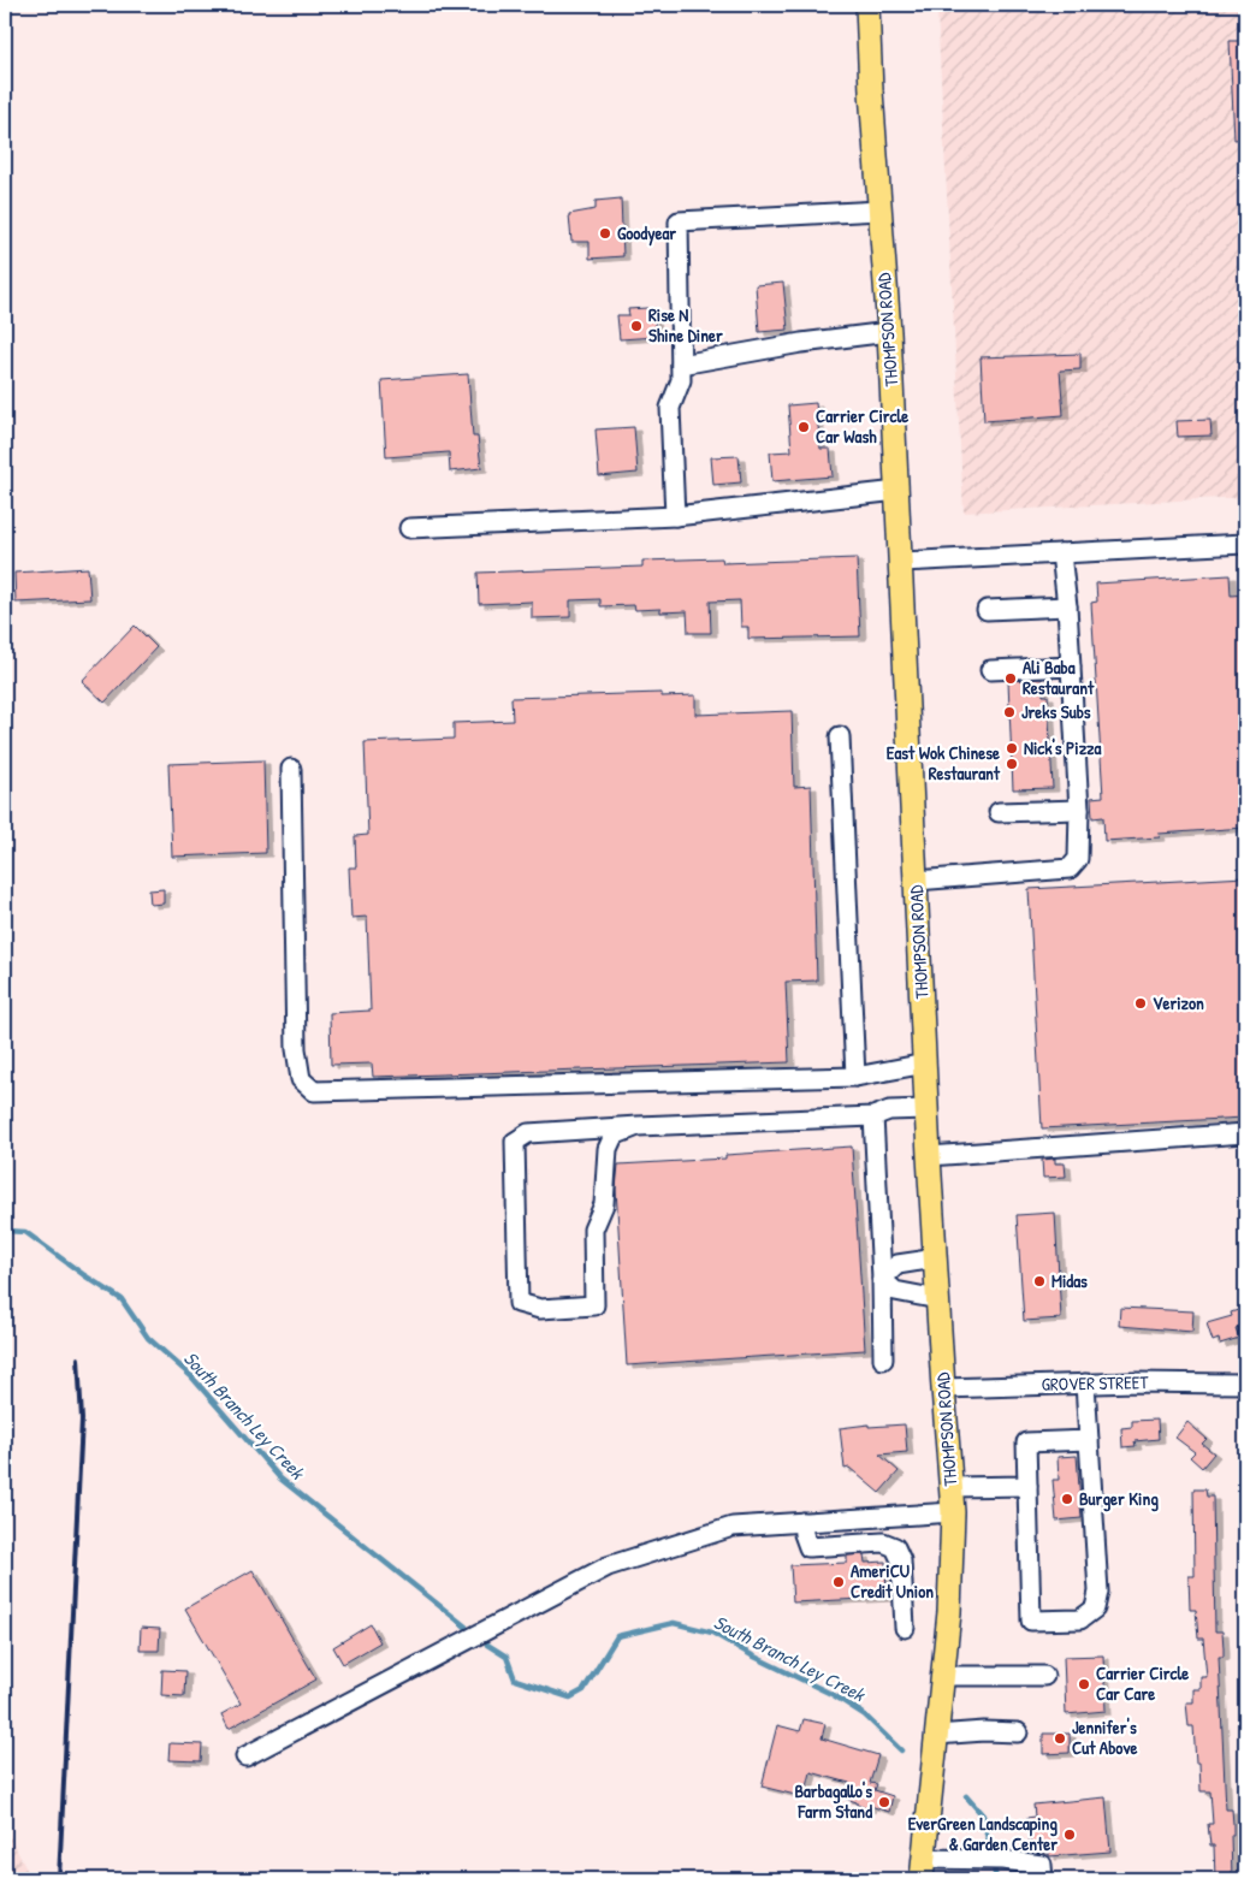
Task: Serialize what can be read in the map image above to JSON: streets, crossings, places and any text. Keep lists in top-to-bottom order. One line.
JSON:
{"streets":{"main road":["THOMPSON ROAD"],"street":["GROVER STREET"]},"crossings":[["THOMPSON ROAD","GROVER STREET"]],"water":["South Branch Ley Creek"],"places":["Goodyear","Rise N Shine Diner","Carrier Circle Car Wash","Ali Baba Restaurant","Jreks Subs","Nick's Pizza","East Wok Chinese Restaurant","Verizon","Midas","Burger King","AmeriCU Credit Union","Carrier Circle Car Care","Jennifer's Cut Above","Barbagallo's Farm Stand","EverGreen Landscaping & Garden Center"]}
